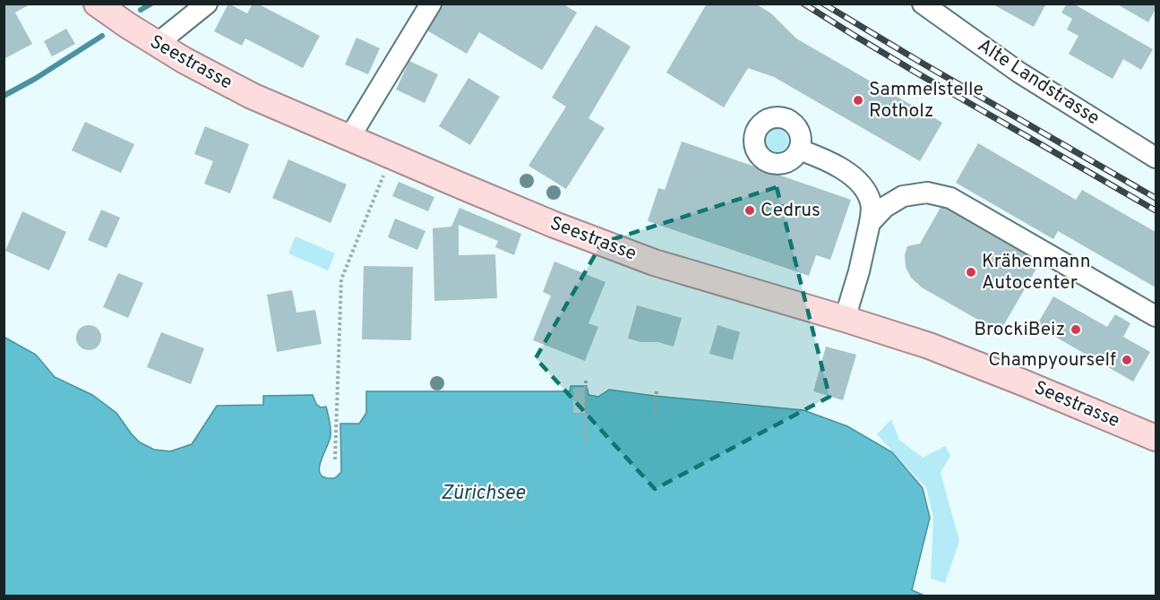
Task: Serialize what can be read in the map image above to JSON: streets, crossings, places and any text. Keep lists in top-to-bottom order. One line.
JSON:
{"streets":{"main road":["Seestrasse"],"street":["Alte Landstrasse"]},"water":["Zürichsee"],"places":["Sammelstelle Rotholz","Cedrus","Krähenmann Autocenter","BrockiBeiz","Champyourself"]}
